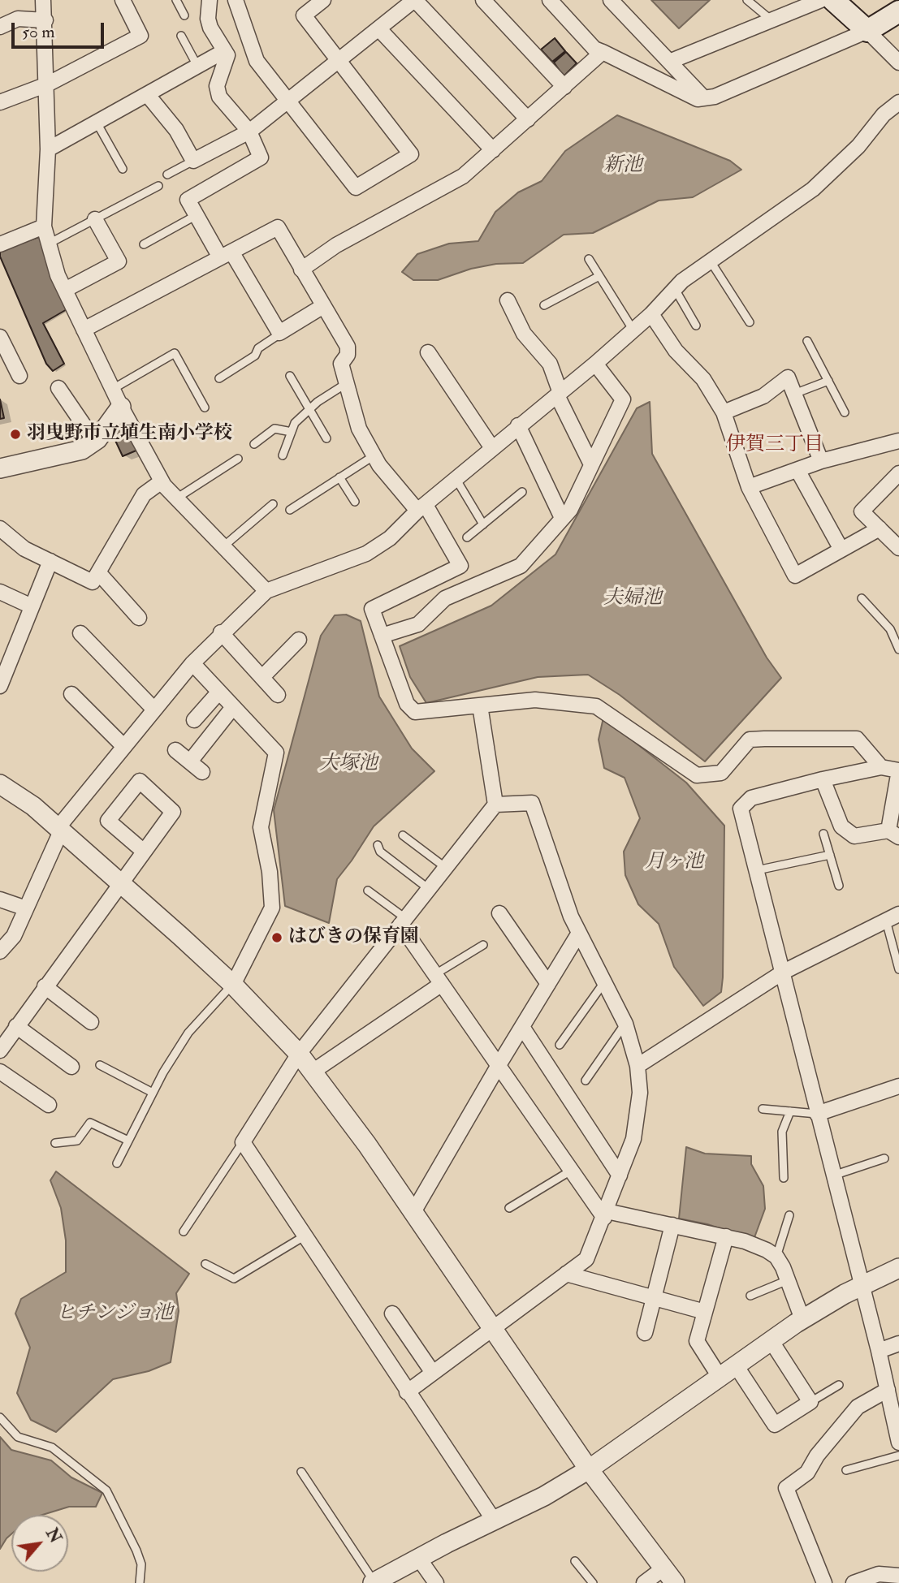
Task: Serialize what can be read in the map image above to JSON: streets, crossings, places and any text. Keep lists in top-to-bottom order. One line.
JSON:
{"districts":["伊賀三丁目"],"water":["新池","夫婦池","大塚池","月ヶ池","ヒチンジョ池"],"places":["羽曳野市立埴生南小学校","はびきの保育園"],"scale_bar":"50 m","north":"top right"}
